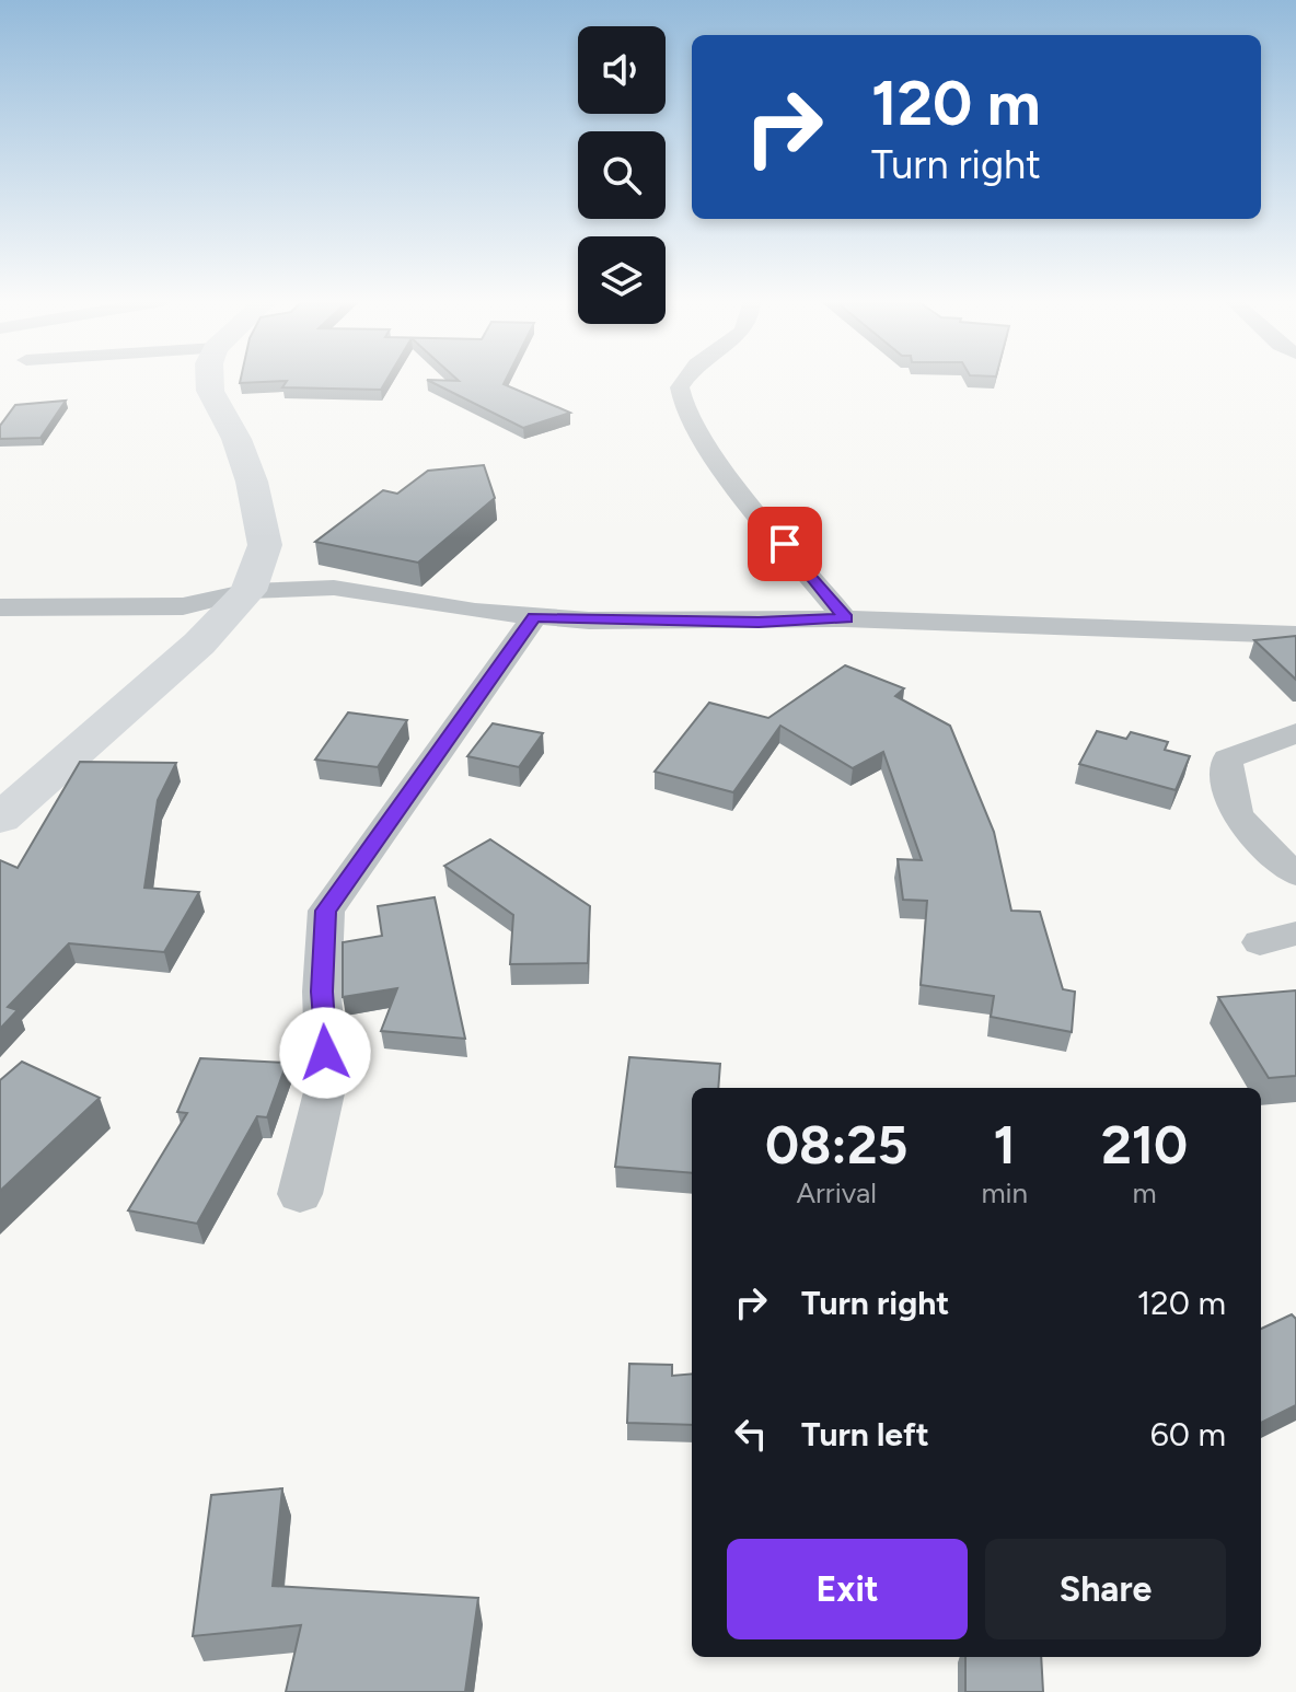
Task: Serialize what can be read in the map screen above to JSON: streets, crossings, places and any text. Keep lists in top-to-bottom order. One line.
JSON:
{"page":{"turn":["120 m","Turn right"],"eta":["08:25","Arrival","1","min","210","m"],"list":[{"name":"Turn right","value":"120 m"},{"name":"Turn left","value":"60 m"}],"buttons":["Exit","Share"]}}
